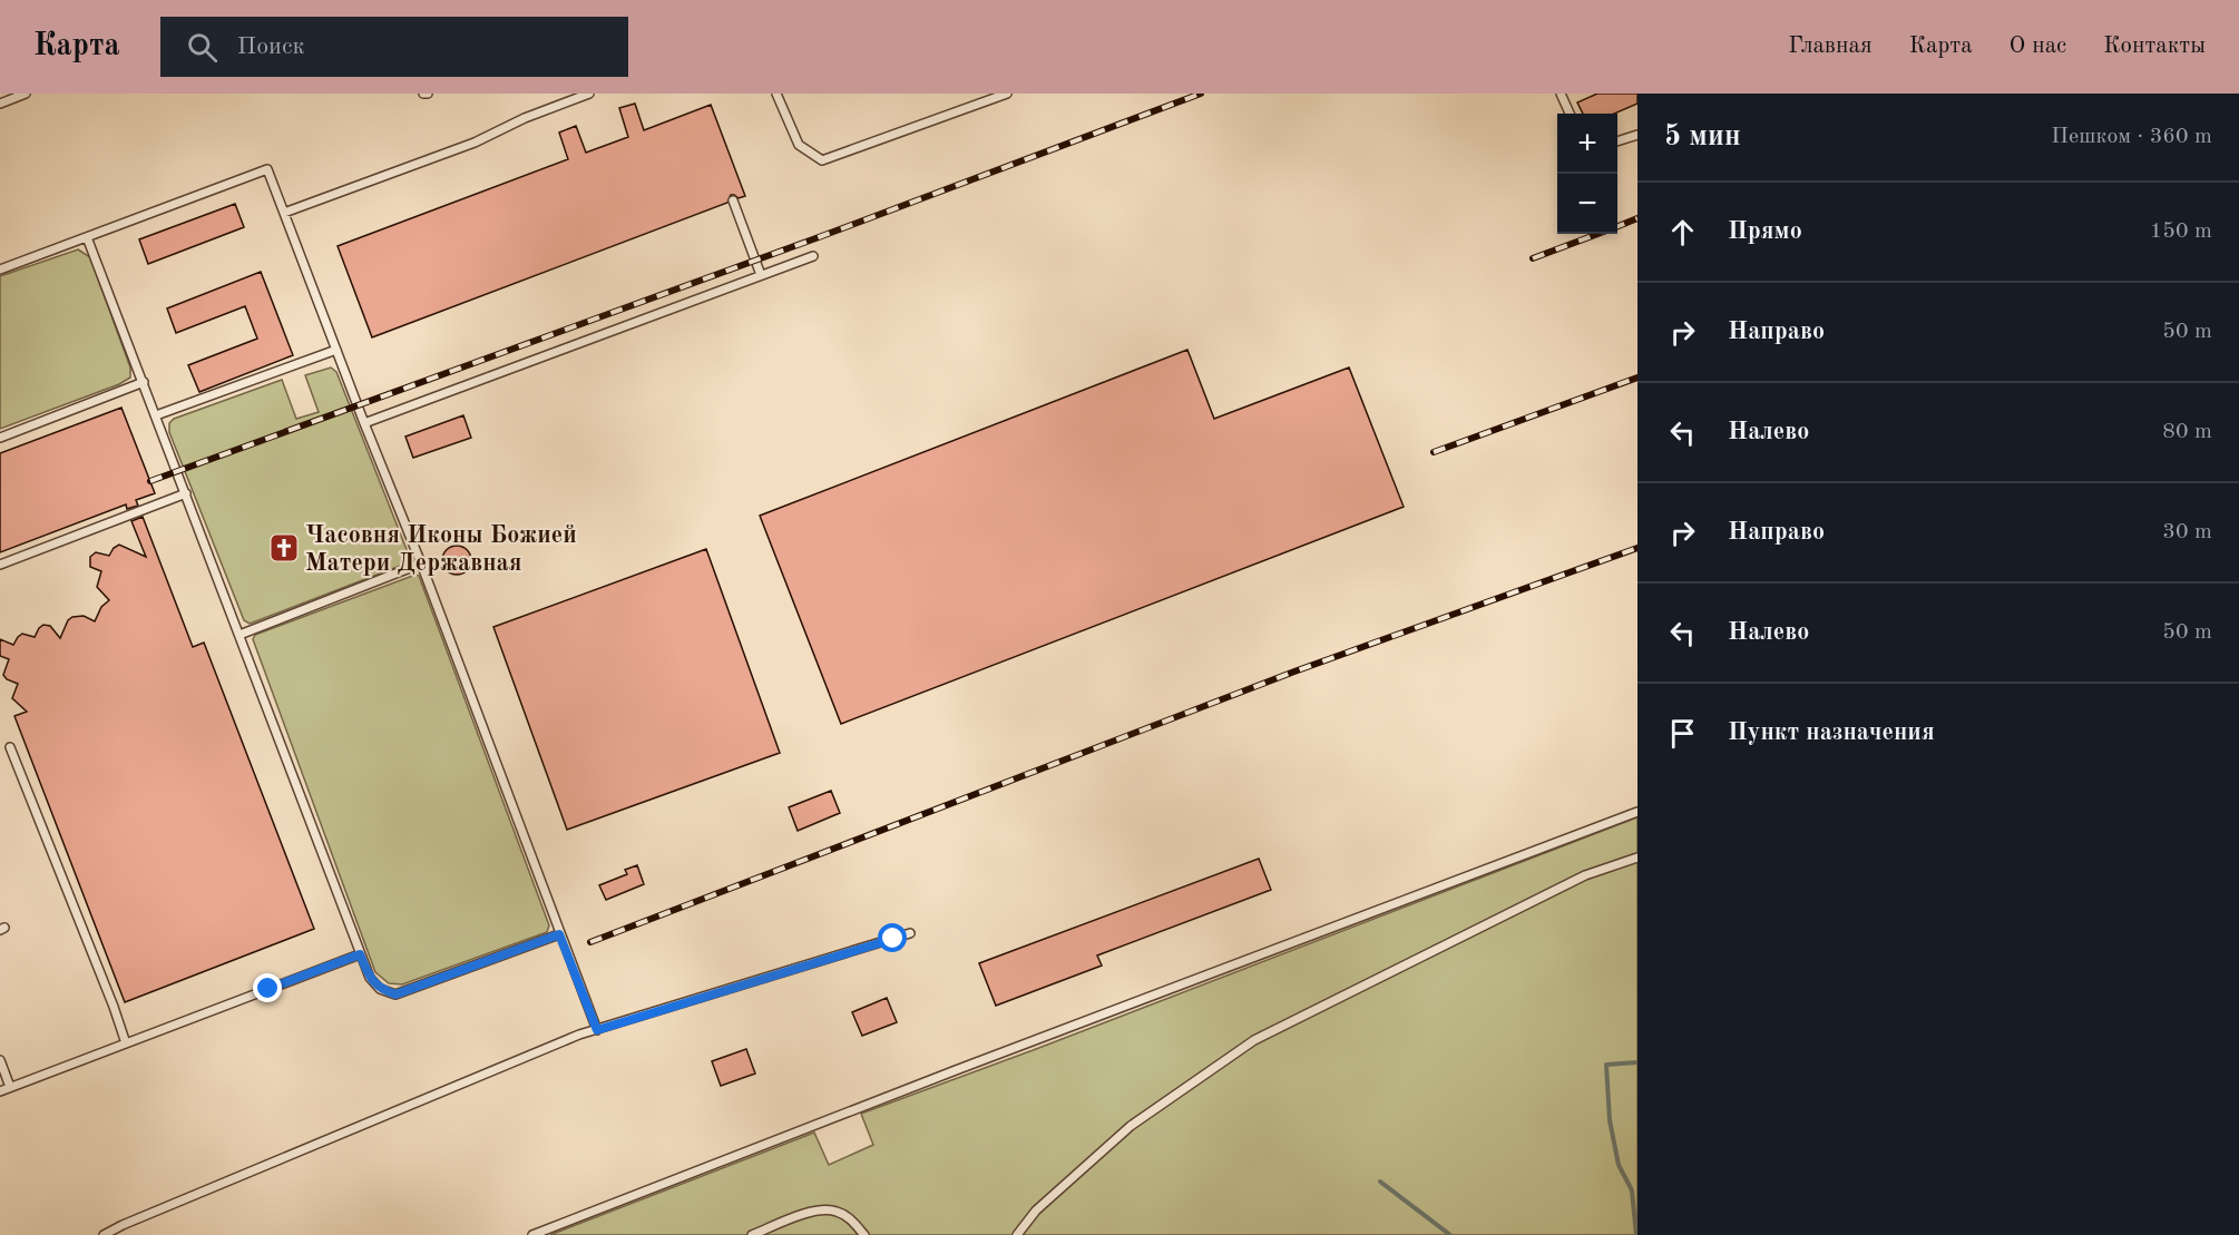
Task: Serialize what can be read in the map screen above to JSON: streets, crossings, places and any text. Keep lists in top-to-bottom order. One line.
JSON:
{"places":{"church":["Часовня Иконы Божией Матери Державная"]},"page":{"header":"Карта","search":"Поиск","nav":["Главная","Карта","О нас","Контакты"],"heading":["5 мин","Пешком · 360 m"],"map_buttons":["+","−"],"list":[["Прямо","150 m"],["Направо","50 m"],["Налево","80 m"],["Направо","30 m"],["Налево","50 m"],"Пункт назначения"]}}
